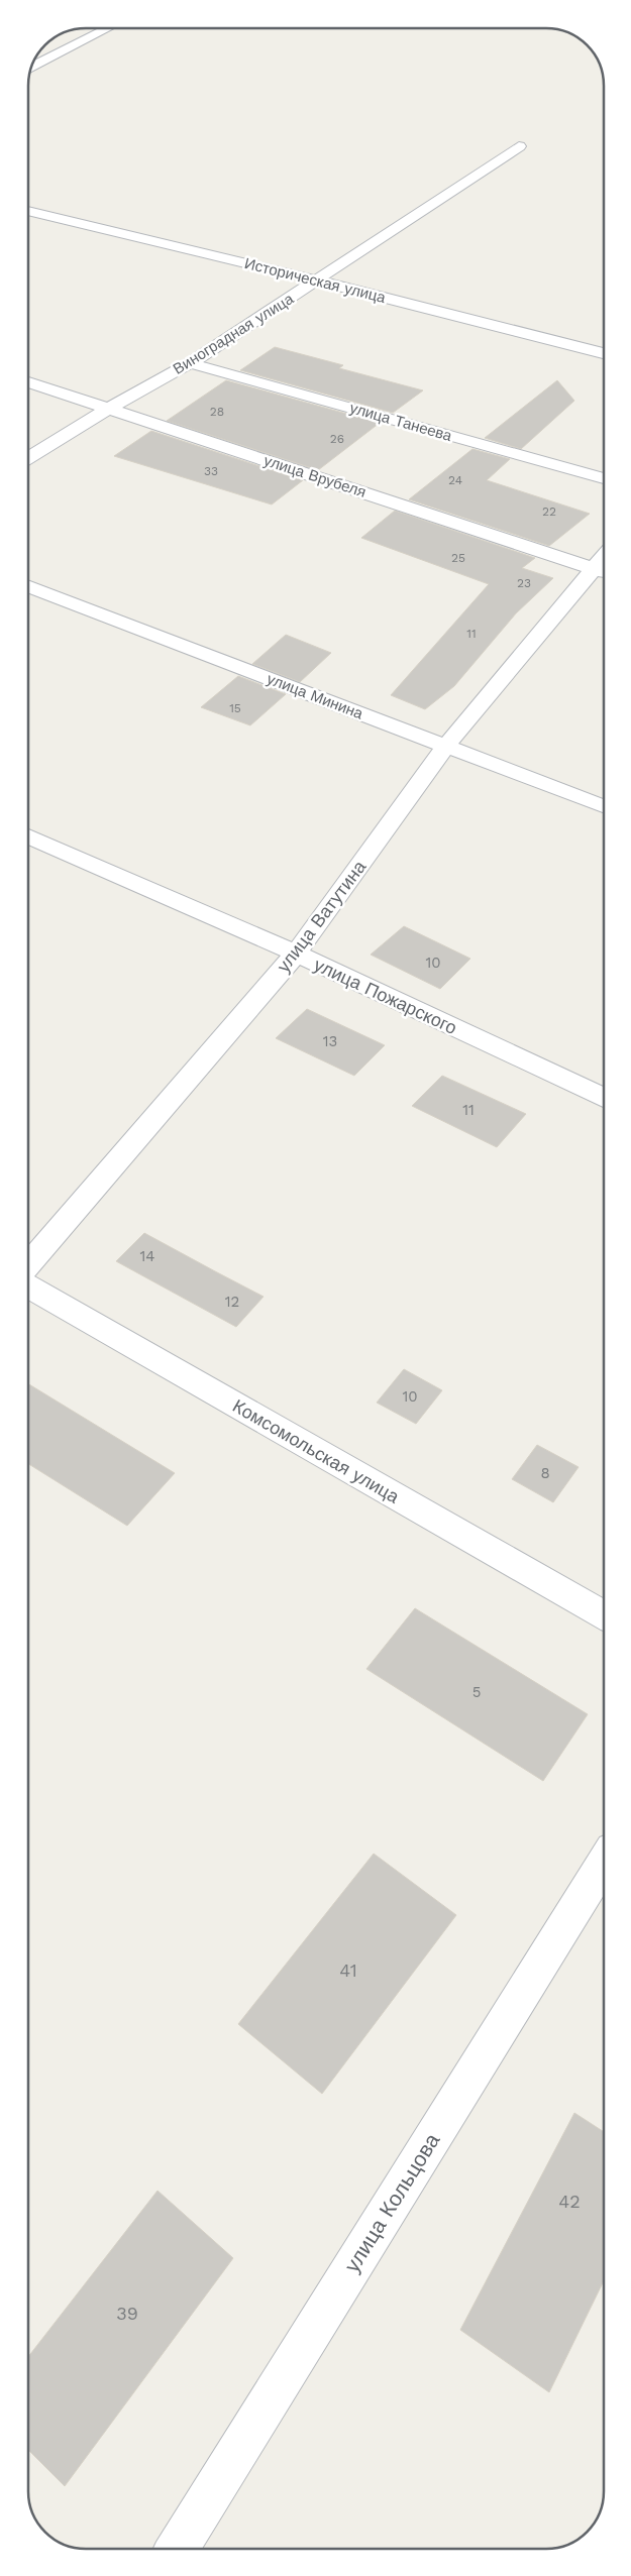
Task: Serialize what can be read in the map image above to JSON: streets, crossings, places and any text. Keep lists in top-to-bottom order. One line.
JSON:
{"streets":{"street":["Историческая улица","Виноградная улица","улица Танеева","улица Врубеля","улица Минина","улица Ватутина","улица Пожарского","Комсомольская улица","улица Кольцова"]},"crossings":[["Историческая улица","Виноградная улица"],["Виноградная улица","улица Танеева"],["Виноградная улица","улица Врубеля"],["улица Врубеля","улица Ватутина"],["улица Минина","улица Ватутина"],["улица Ватутина","улица Пожарского"]],"house_numbers":["28","26","33","24","22","25","23","11","15","10","13","11","14","12","10","8","5","41","42","39"]}
